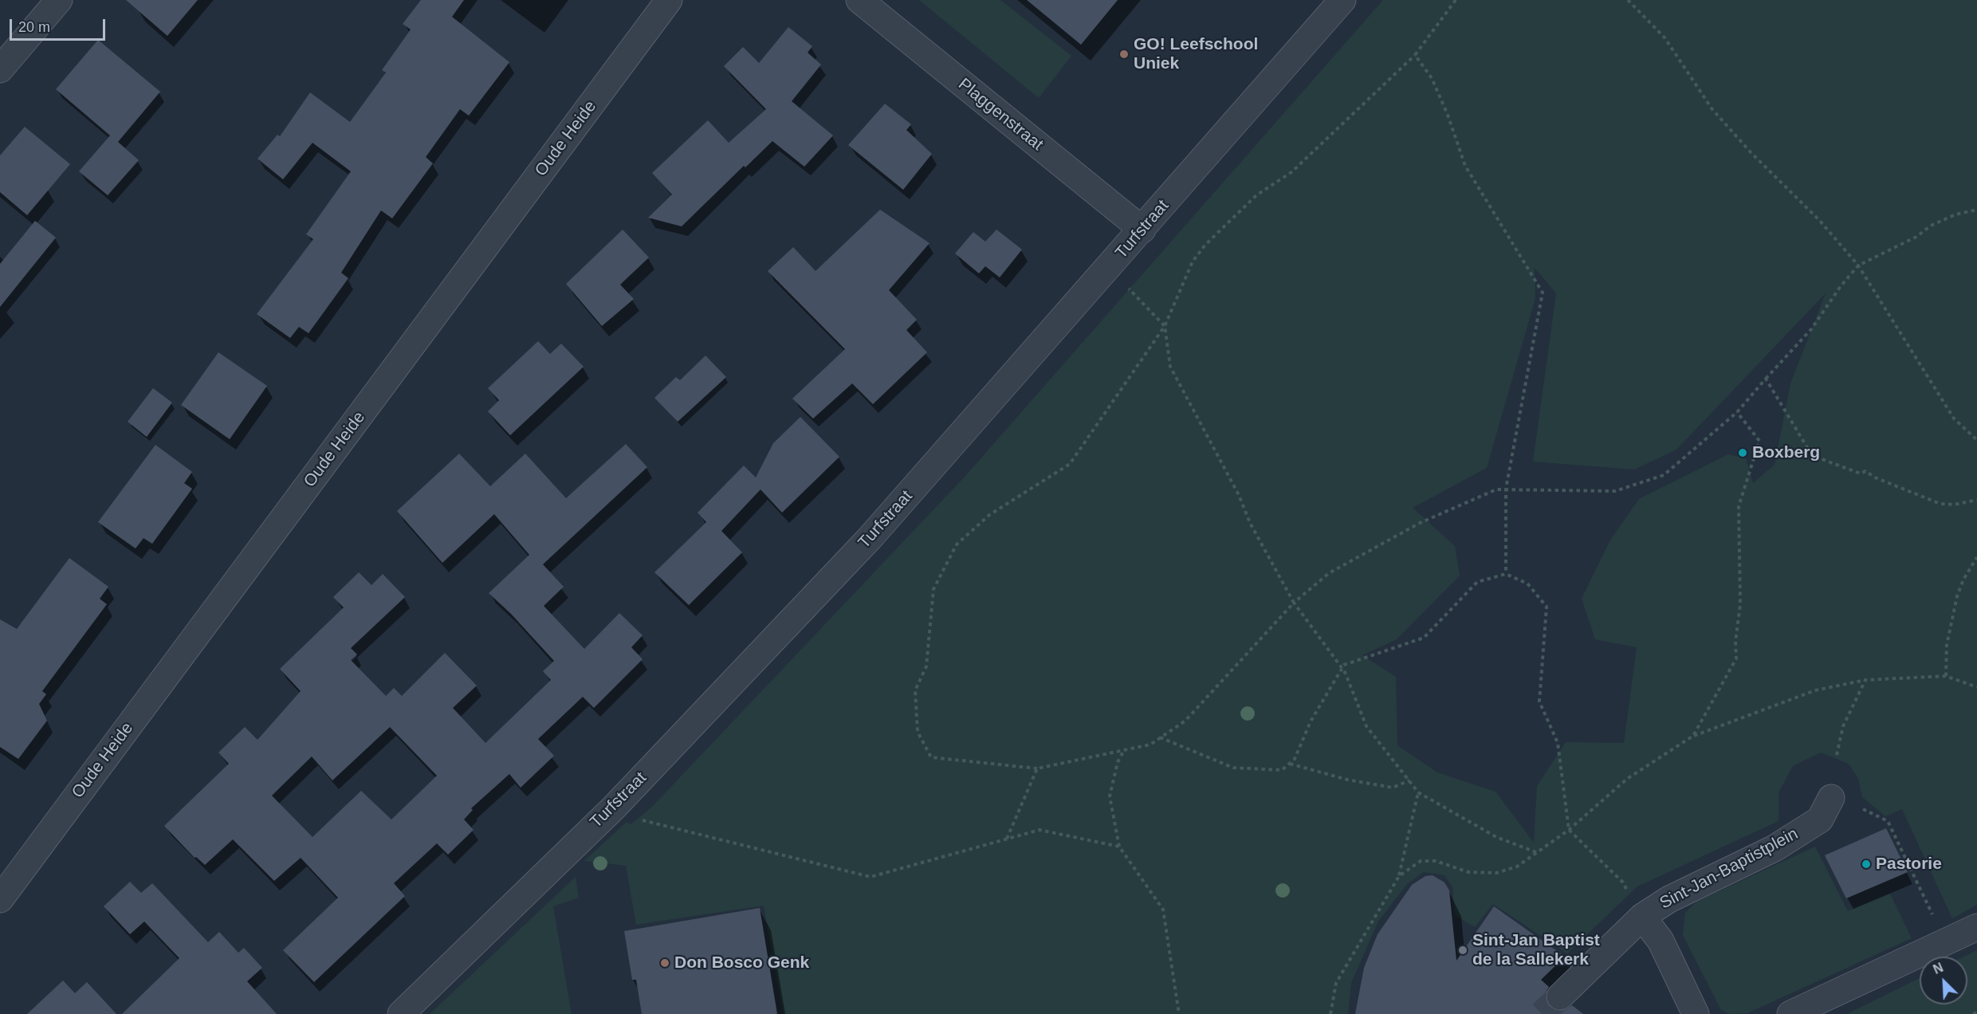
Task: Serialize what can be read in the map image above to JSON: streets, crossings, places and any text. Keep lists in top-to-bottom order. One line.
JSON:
{"streets":{"street":["Plaggenstraat","Oude Heide","Turfstraat","Sint-Jan-Baptistplein"]},"crossings":[["Plaggenstraat","Turfstraat"]],"places":["GO! Leefschool Uniek","Boxberg","Pastorie","Sint-Jan Baptist de la Sallekerk","Don Bosco Genk"],"scale_bar":"20 m","north":"top left"}
